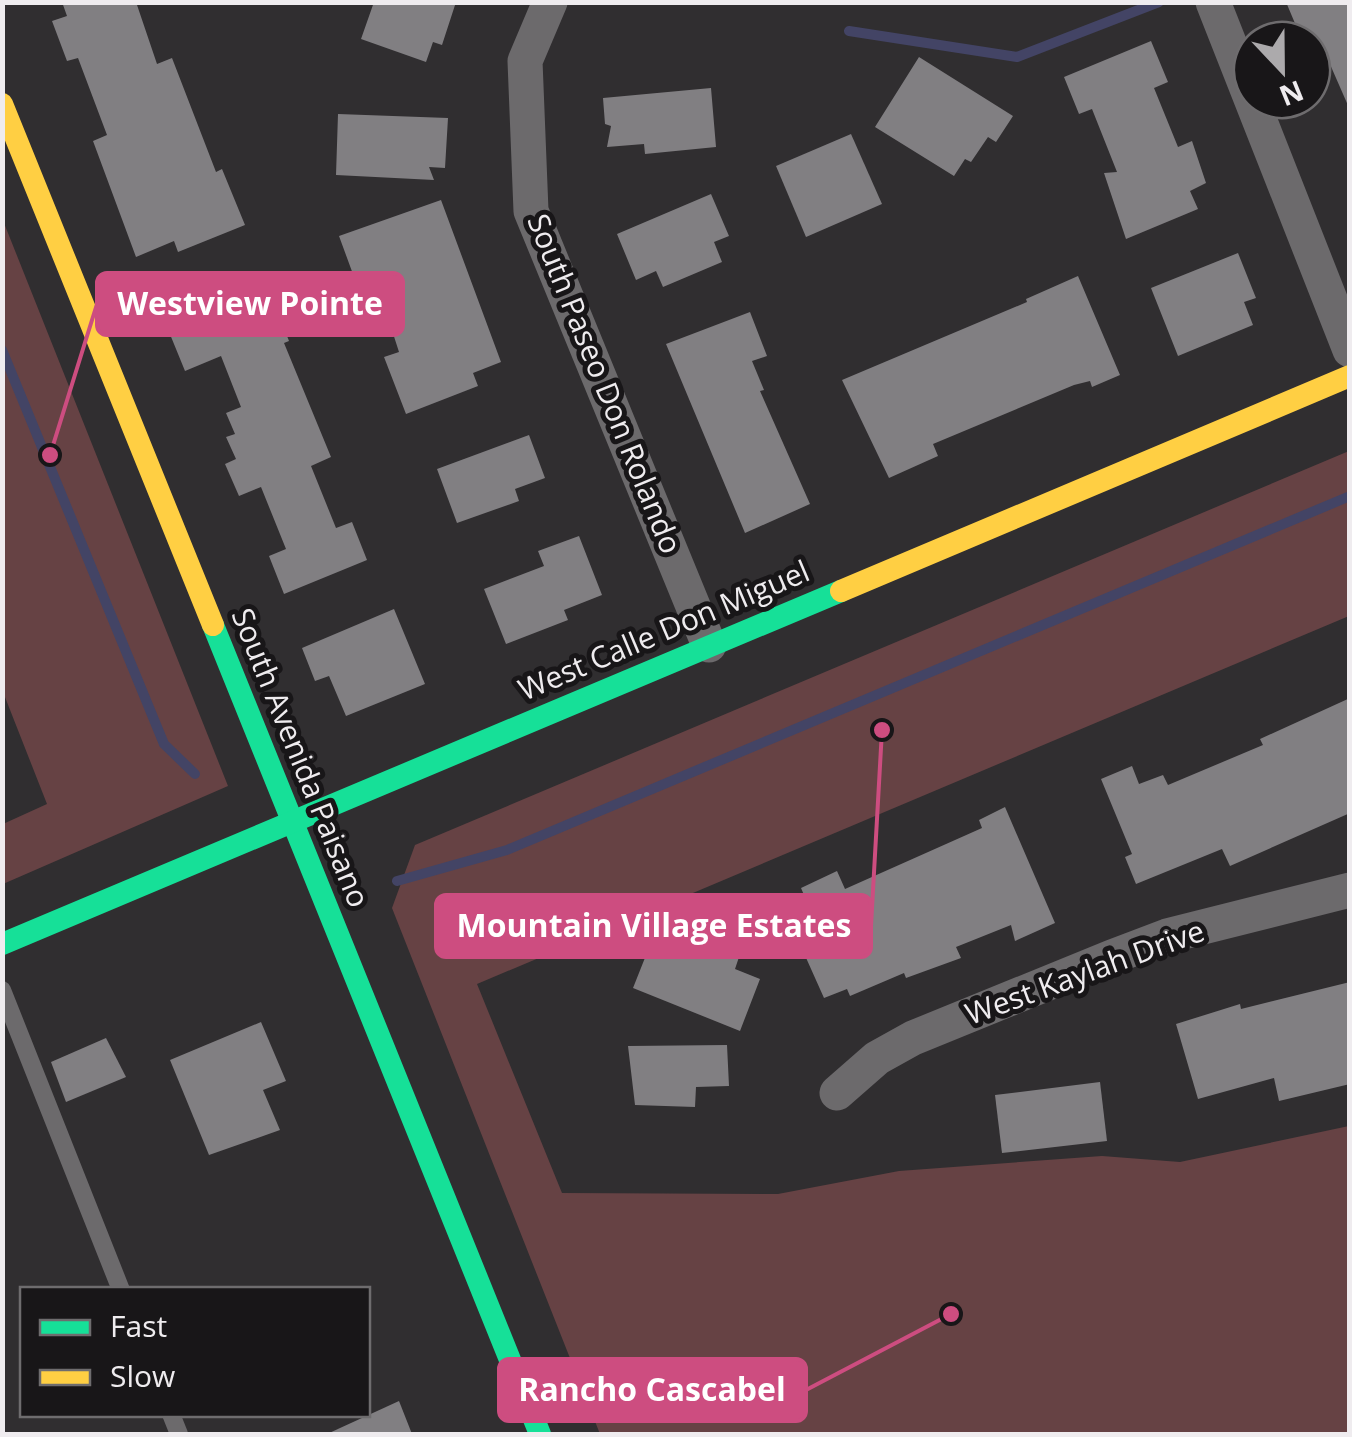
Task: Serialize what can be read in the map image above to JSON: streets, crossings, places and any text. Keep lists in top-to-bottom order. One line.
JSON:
{"streets":{"street":["South Paseo Don Rolando","West Calle Don Miguel","South Avenida Paisano","West Kaylah Drive"]},"crossings":[["South Paseo Don Rolando","West Calle Don Miguel"],["West Calle Don Miguel","South Avenida Paisano"]],"places":["Westview Pointe","Mountain Village Estates","Rancho Cascabel"],"legend":["Fast","Slow"],"north":"bottom"}
